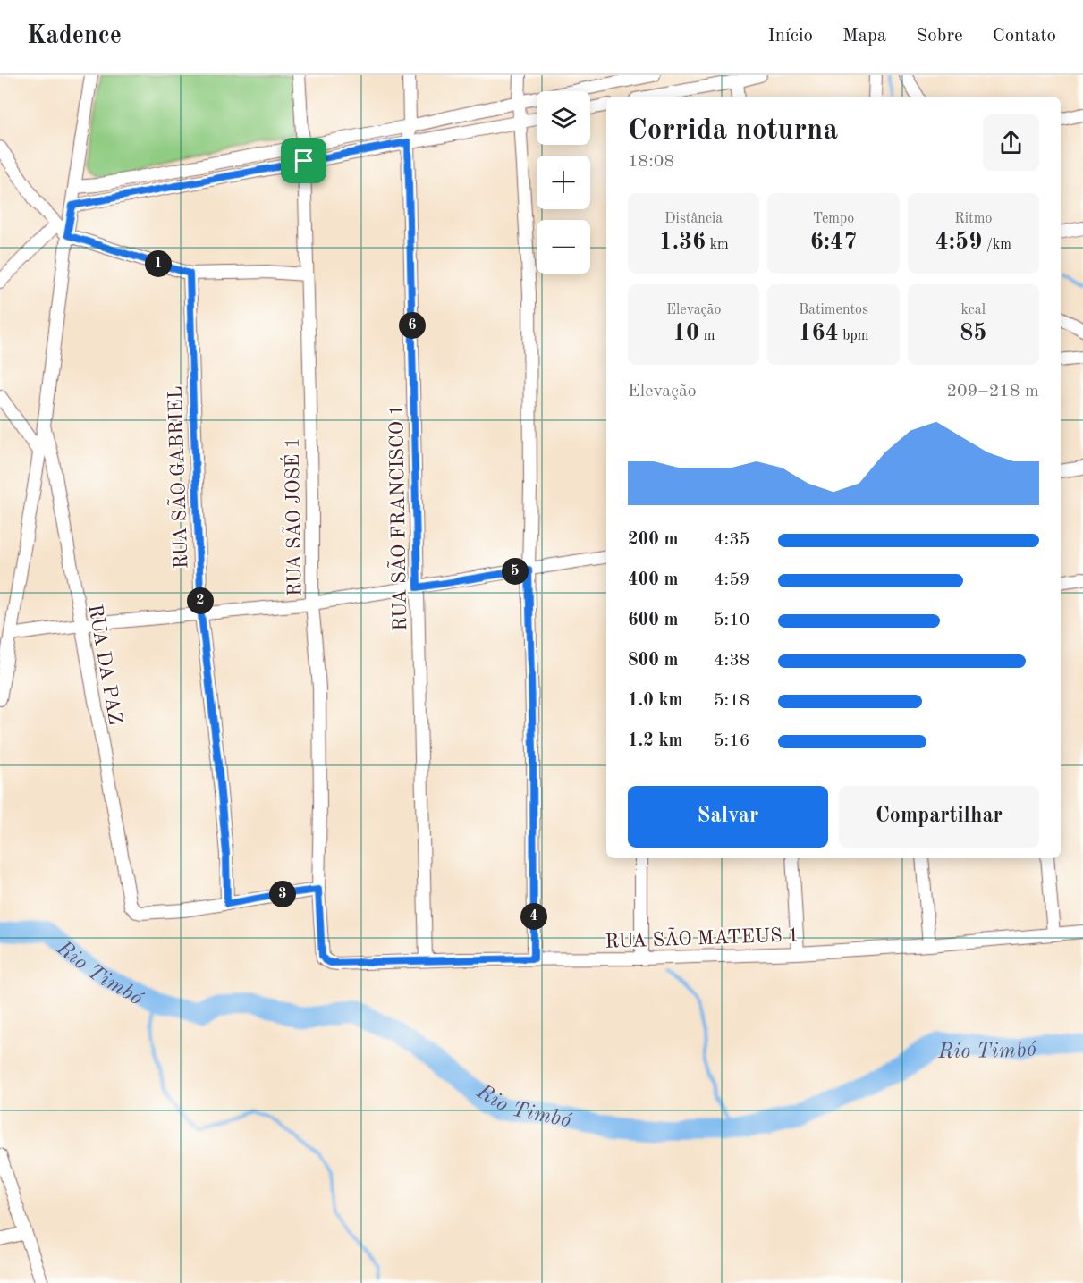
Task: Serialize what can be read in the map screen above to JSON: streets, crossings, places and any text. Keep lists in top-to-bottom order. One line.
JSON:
{"streets":{"street":["RUA SÃO GABRIEL","RUA SÃO JOSÉ 1","RUA SÃO FRANCISCO 1","RUA DA PAZ","RUA SÃO MATEUS 1"]},"crossings":[["RUA SÃO GABRIEL","RUA DA PAZ"],["RUA SÃO JOSÉ 1","RUA SÃO MATEUS 1"],["RUA SÃO FRANCISCO 1","RUA SÃO MATEUS 1"]],"water":["Rio Timbó"],"page":{"header":"Kadence","nav":["Início","Mapa","Sobre","Contato"],"map_buttons":["+","−"],"heading":["Corrida noturna","18:08"],"stats":[["Distância","1.36 km"],["Tempo","6:47"],["Ritmo","4:59 /km"],["Elevação","10 m"],["Batimentos","164 bpm"],["kcal","85"]],"pins":["1","6","5","2","3","4"],"chart":["Elevação","209–218 m"],"list":[{"name":"200 m","note":"4:35"},{"name":"400 m","note":"4:59"},{"name":"600 m","note":"5:10"},{"name":"800 m","note":"4:38"},{"name":"1.0 km","note":"5:18"},{"name":"1.2 km","note":"5:16"}],"buttons":["Salvar","Compartilhar"]}}
